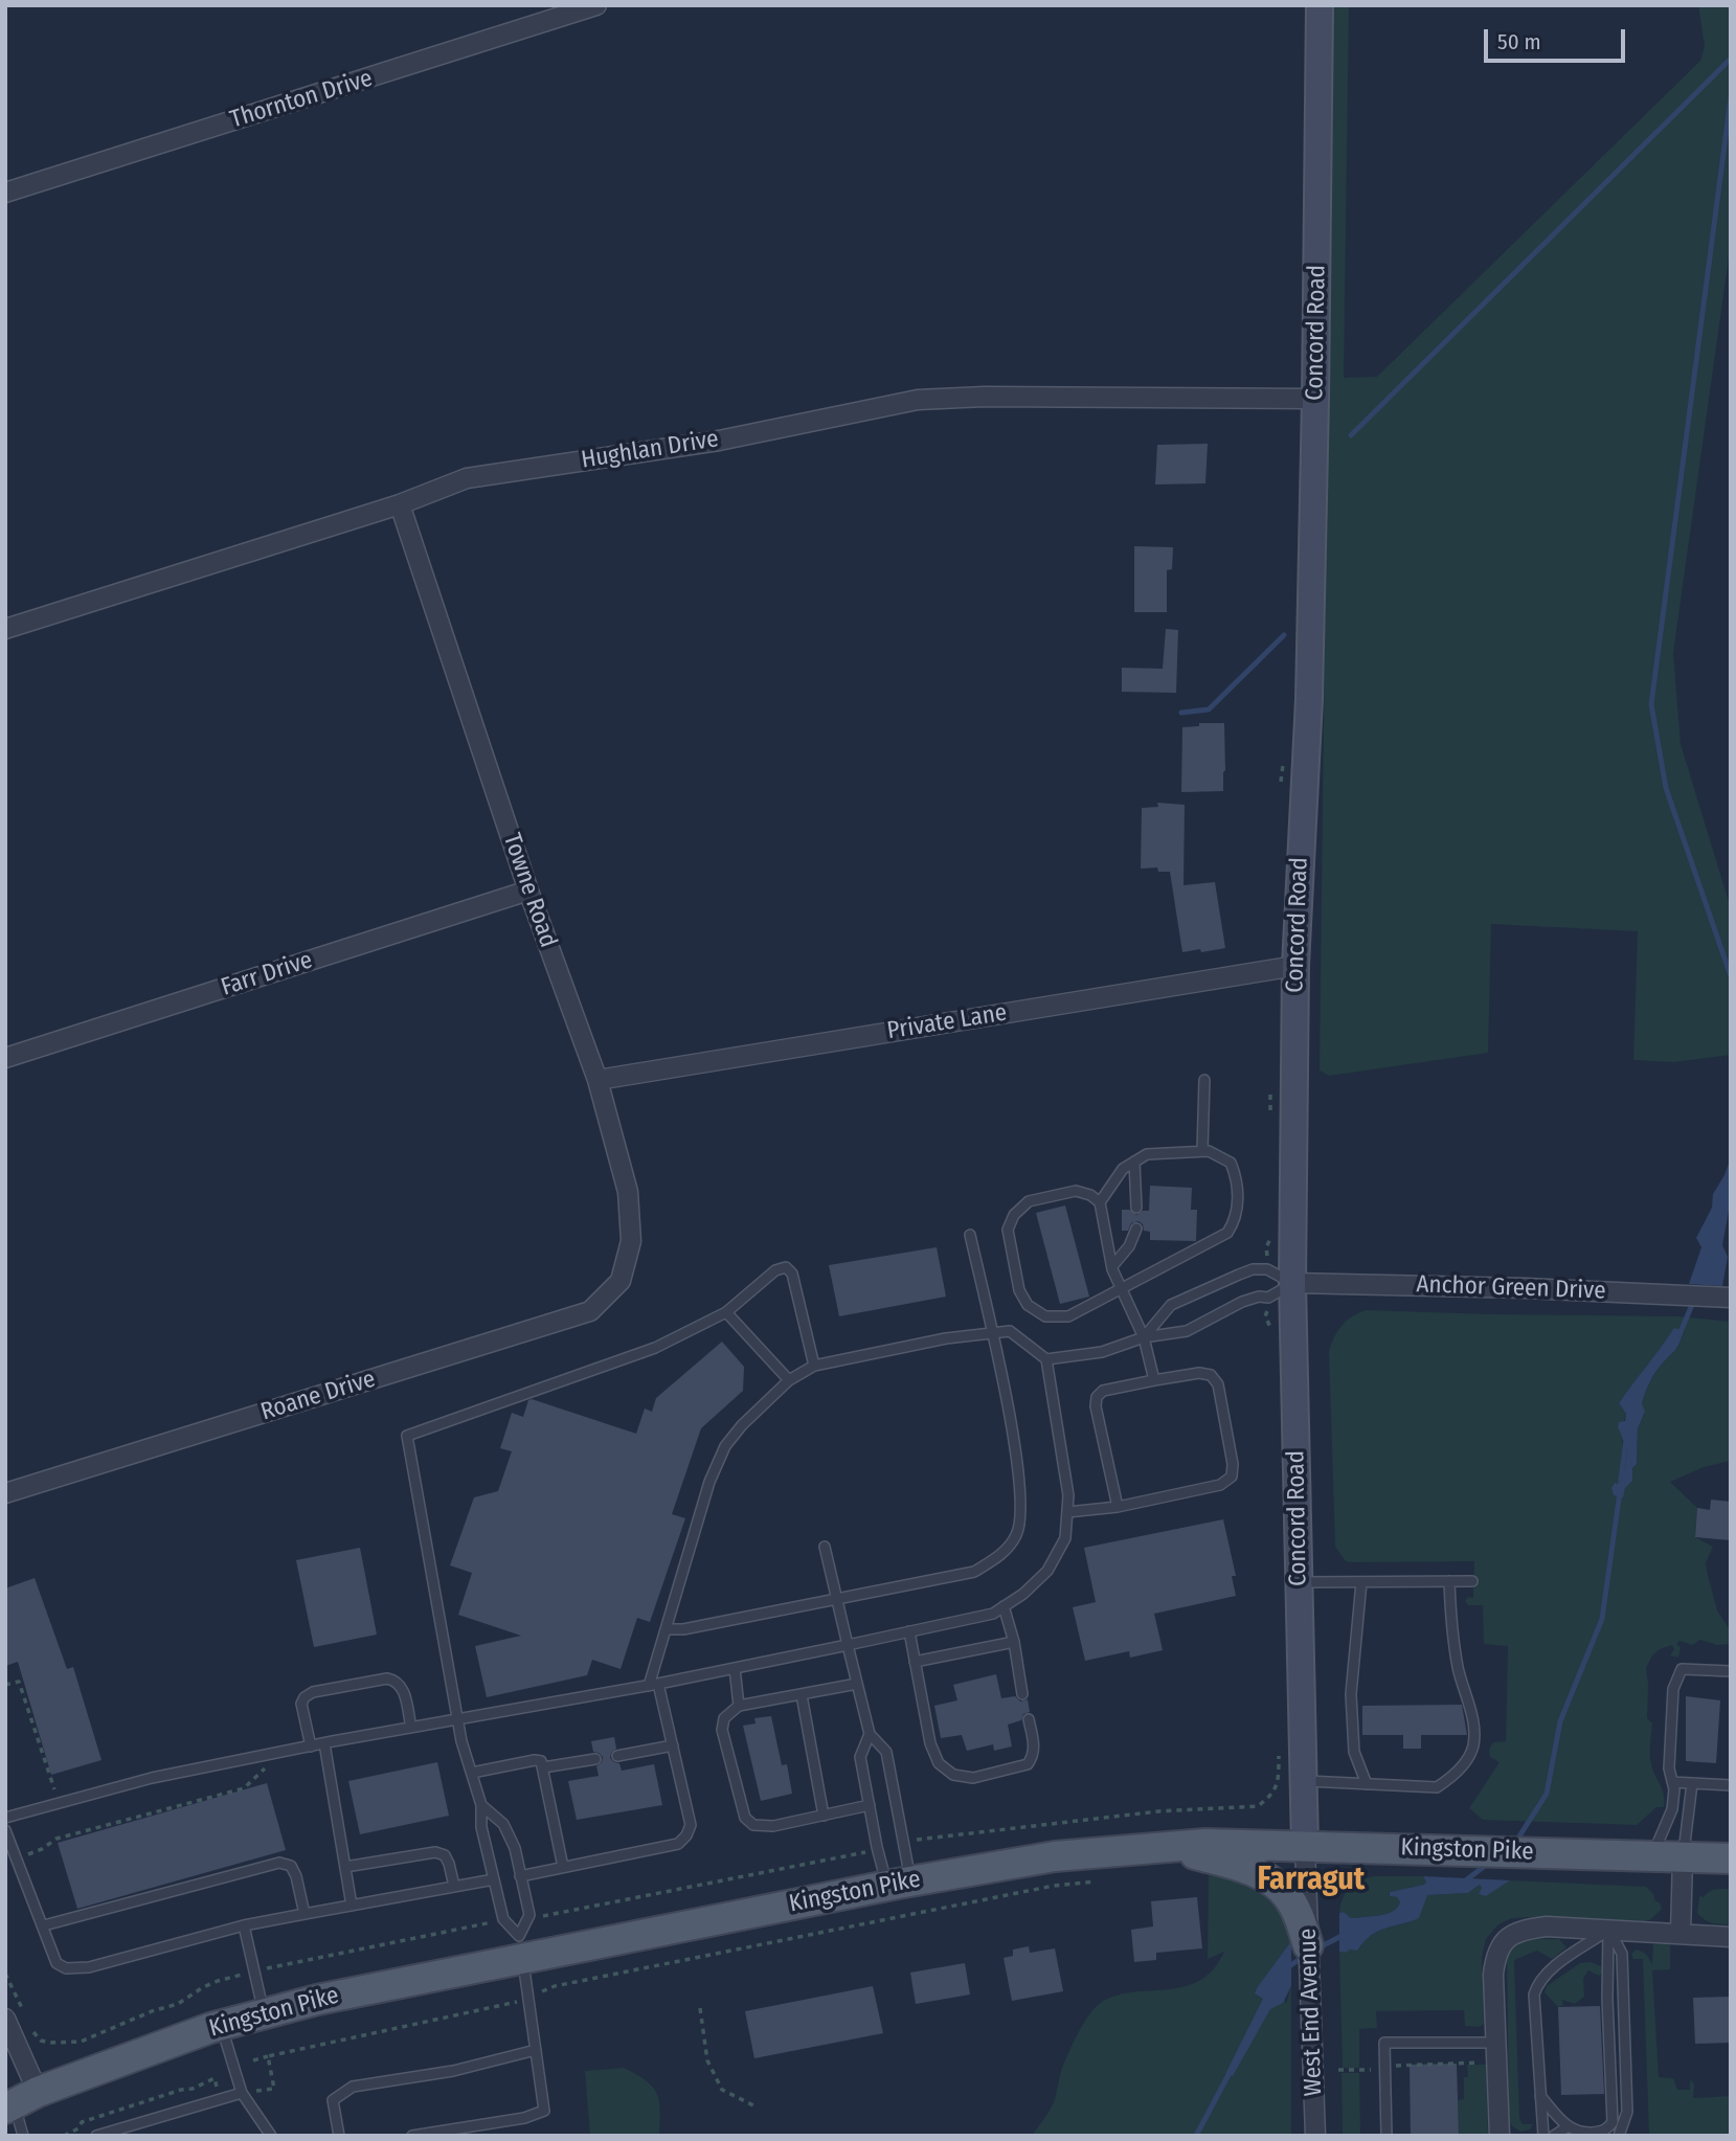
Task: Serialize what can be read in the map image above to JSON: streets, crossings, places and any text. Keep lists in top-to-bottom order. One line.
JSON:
{"streets":{"main road":["Kingston Pike"],"street":["Thornton Drive","Concord Road","Hughlan Drive","Towne Road","Farr Drive","Private Lane","Anchor Green Drive","Roane Drive","West End Avenue"]},"crossings":[["Concord Road","Hughlan Drive"],["Concord Road","Private Lane"],["Concord Road","Anchor Green Drive"],["Concord Road","Kingston Pike"],["Concord Road","West End Avenue"],["Hughlan Drive","Towne Road"],["Towne Road","Farr Drive"],["Towne Road","Private Lane"],["Towne Road","Roane Drive"],["Kingston Pike","West End Avenue"]],"districts":["Farragut"],"scale_bar":"50 m"}
